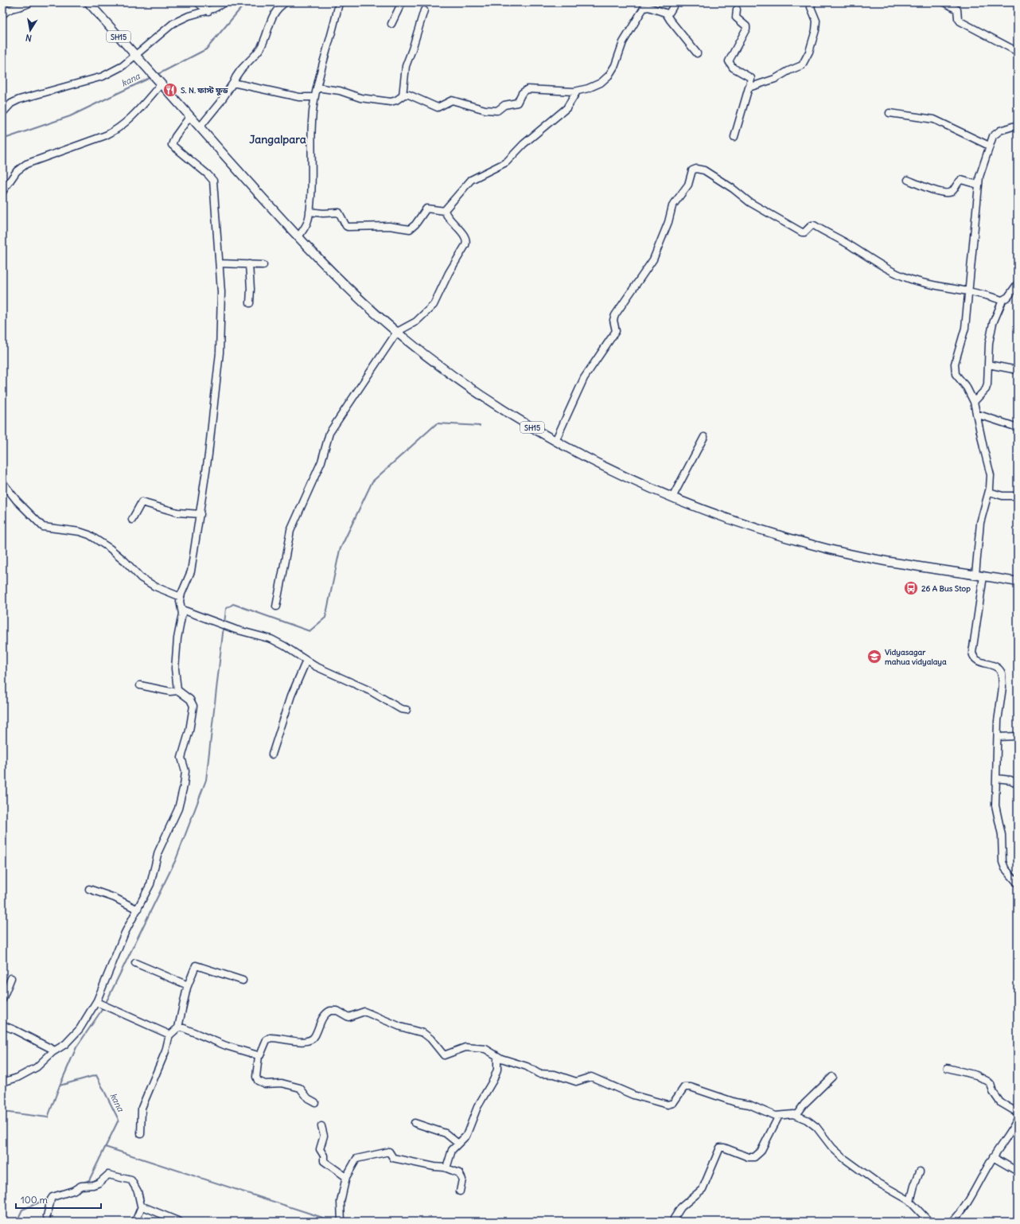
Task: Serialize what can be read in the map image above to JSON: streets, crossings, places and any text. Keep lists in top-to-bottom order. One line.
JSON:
{"streets":{"main road":["SH15"]},"districts":["Jangalpara"],"water":["kana"],"places":{"restaurant":["S. N. ফাস্ট ফুড"],"bus stop":["26 A Bus Stop"],"school or university":["Vidyasagar mahua vidyalaya"]},"scale_bar":"100 m","north":"bottom"}
